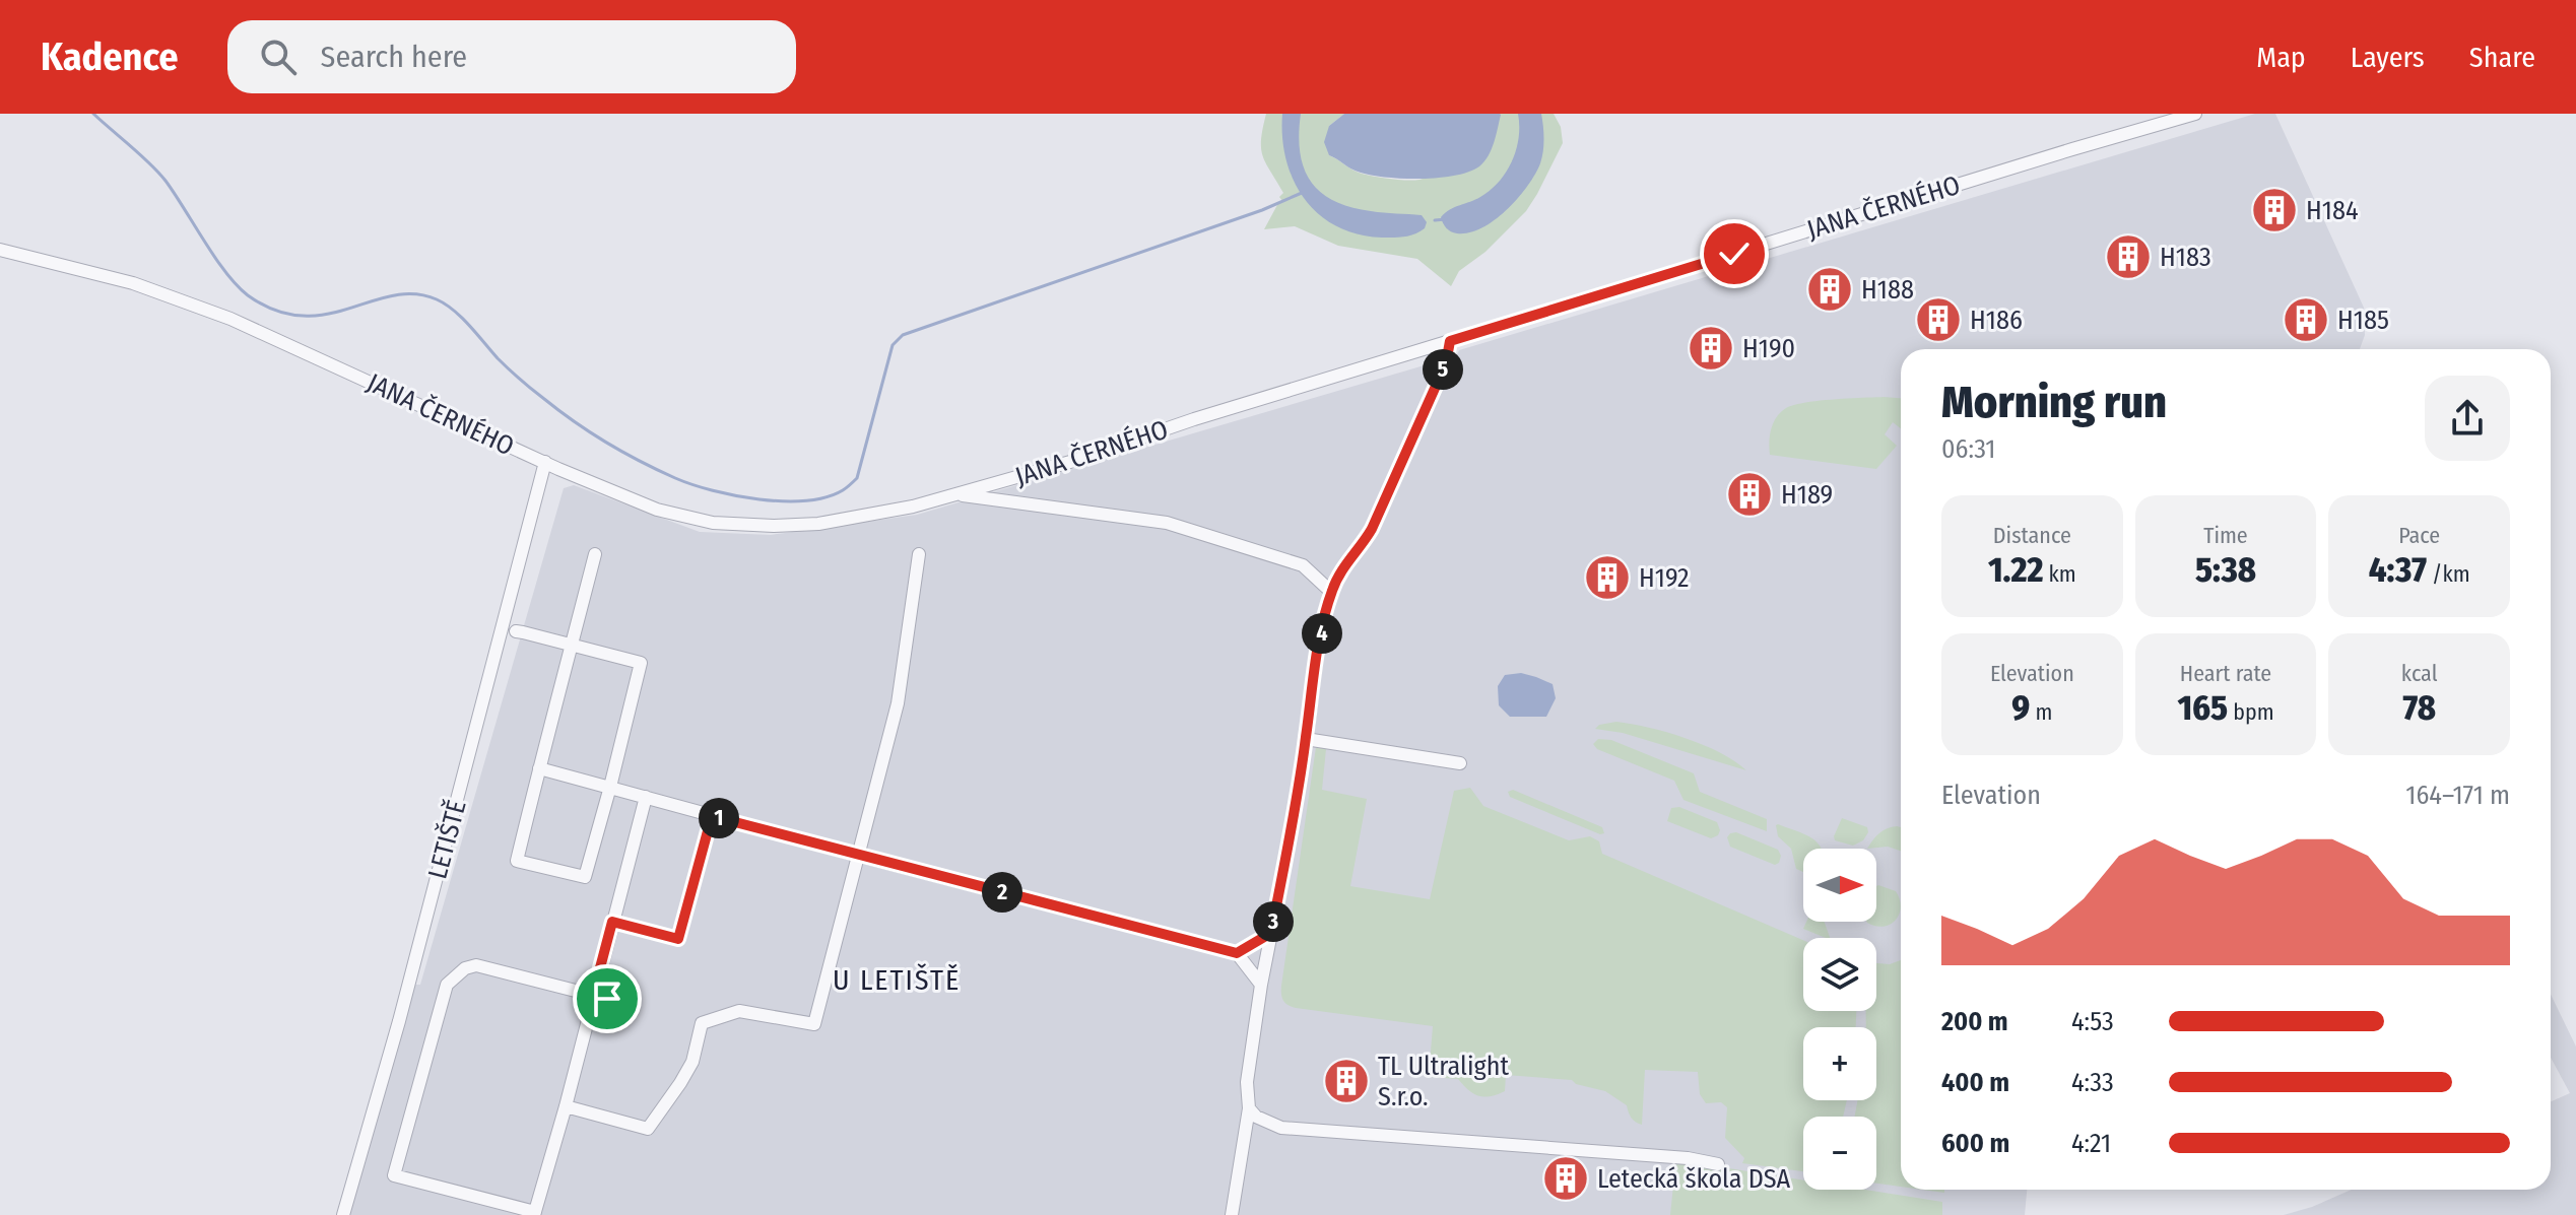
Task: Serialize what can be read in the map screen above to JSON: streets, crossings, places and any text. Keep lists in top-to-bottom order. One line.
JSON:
{"streets":{"street":["JANA ČERNÉHO","LETIŠTĚ"]},"crossings":[["JANA ČERNÉHO","LETIŠTĚ"]],"districts":["U LETIŠTĚ"],"places":{"building":["H184","H183","H188","H186","H185","H190","H189","H192","TL Ultralight S.r.o.","Letecká škola DSA"]},"north":"right","page":{"header":"Kadence","search":"Search here","nav":["Map","Layers","Share"],"pins":["5","4","1","2","3"],"heading":["Morning run","06:31"],"stats":[["Distance","1.22 km"],["Time","5:38"],["Pace","4:37 /km"],["Elevation","9 m"],["Heart rate","165 bpm"],["kcal","78"]],"chart":["Elevation","164–171 m"],"map_buttons":["+","−"],"list":[{"name":"200 m","note":"4:53"},{"name":"400 m","note":"4:33"},{"name":"600 m","note":"4:21"}]}}
